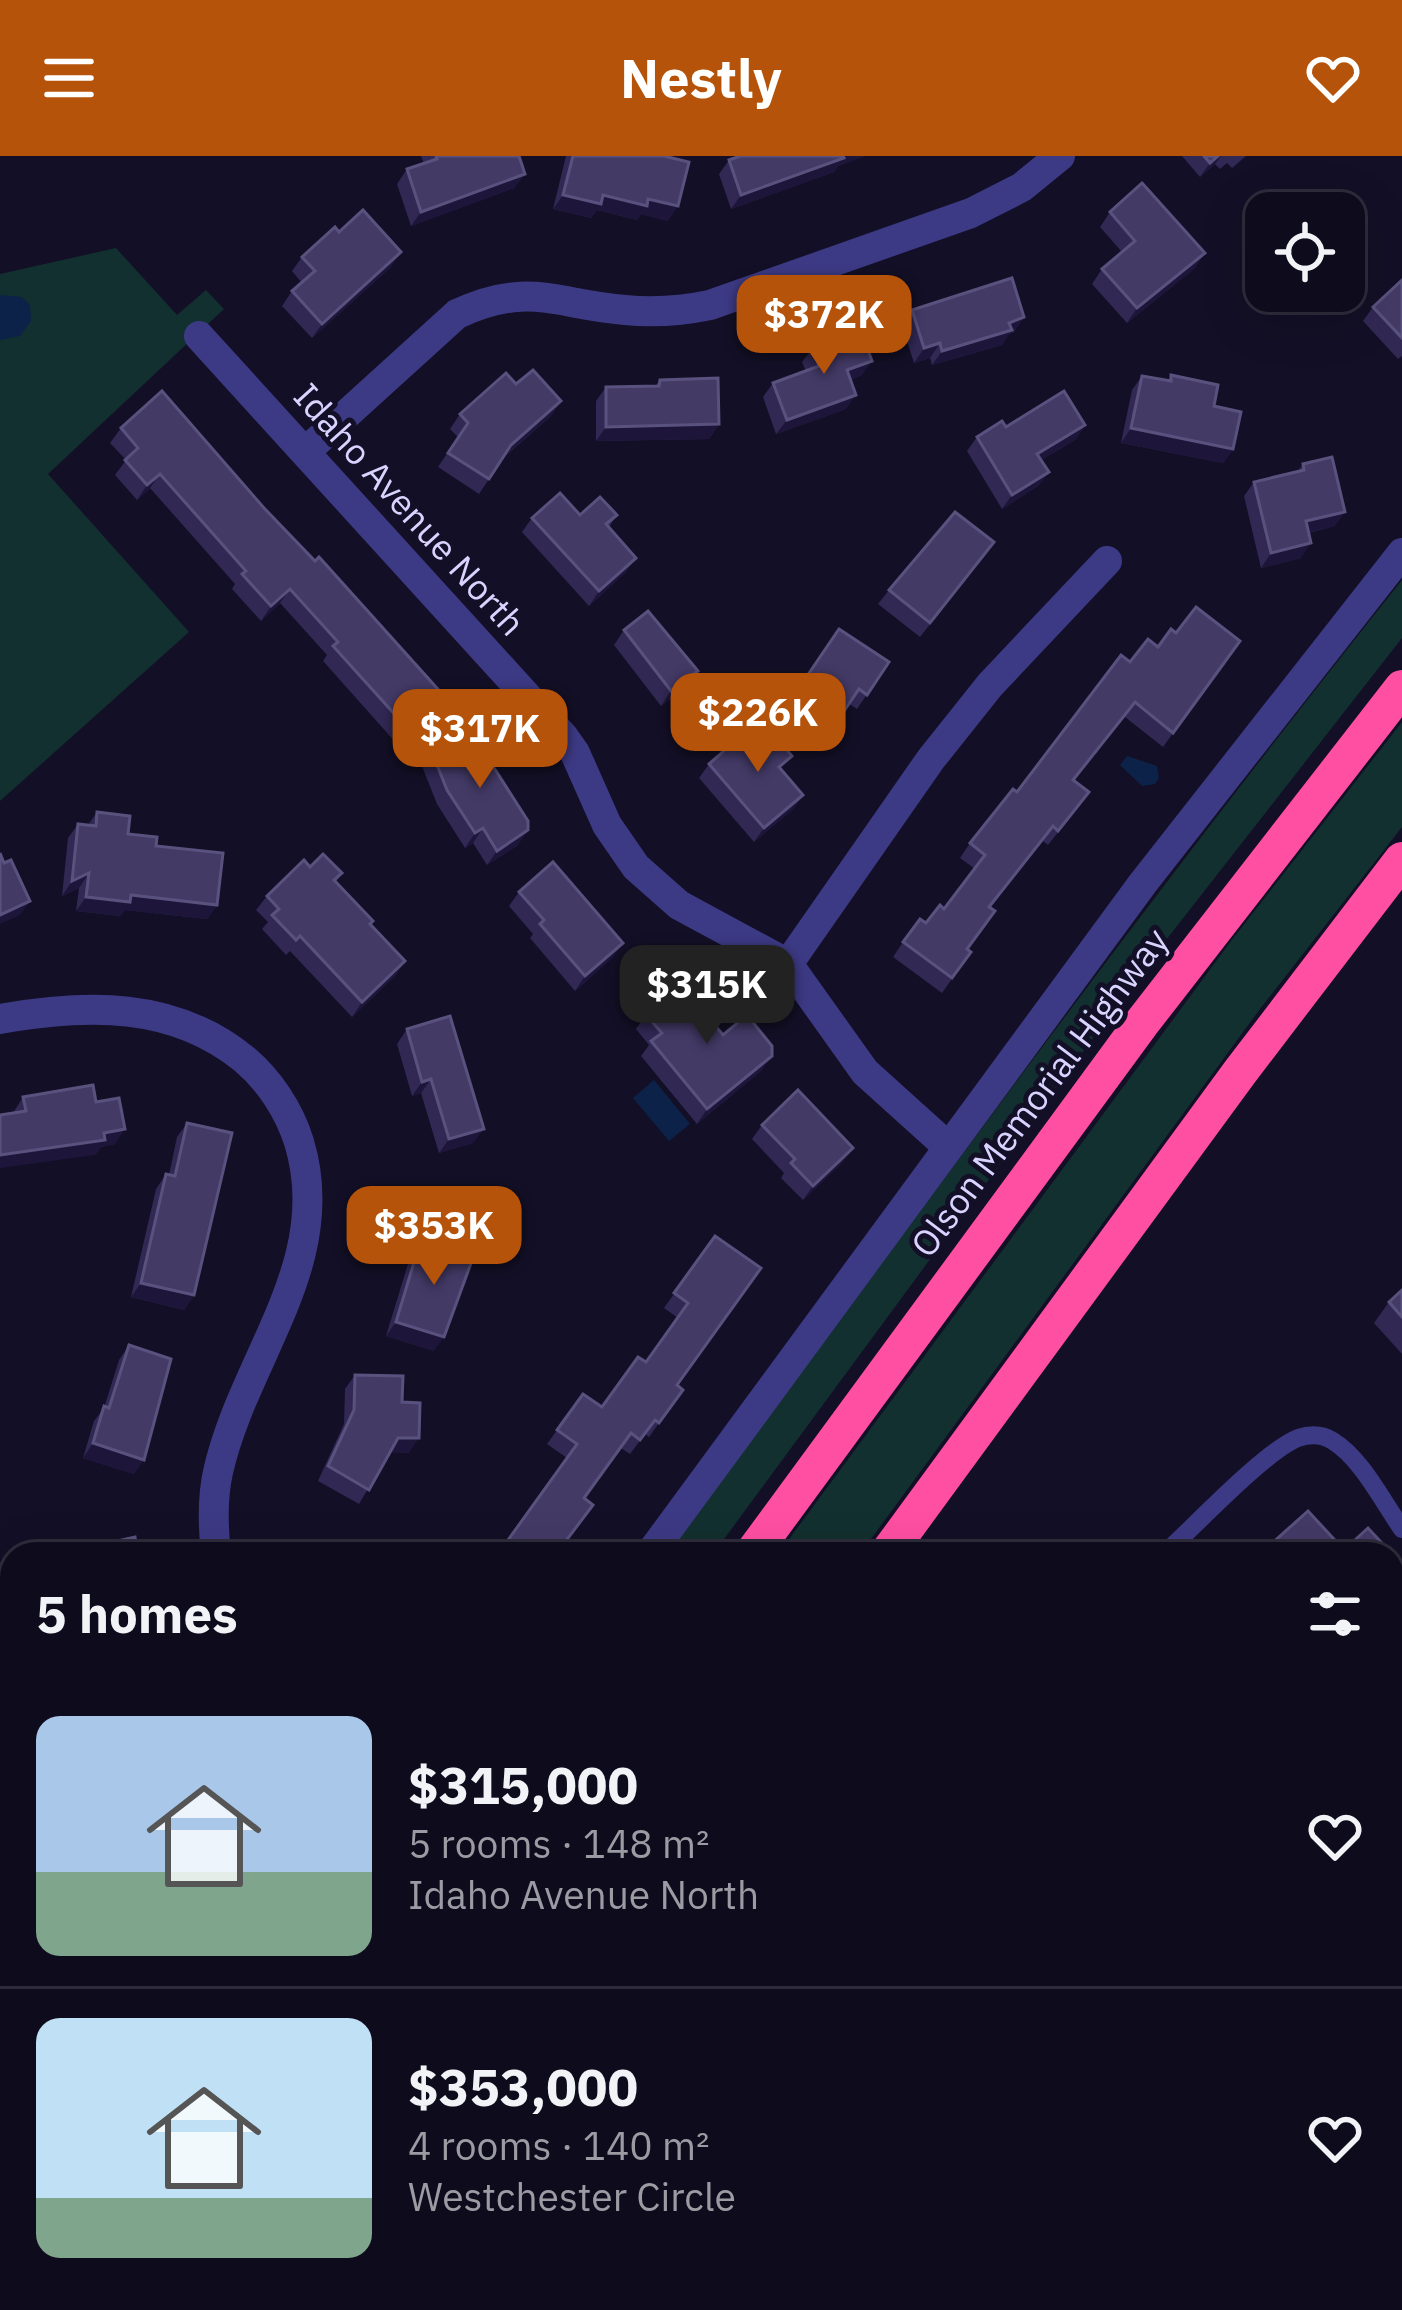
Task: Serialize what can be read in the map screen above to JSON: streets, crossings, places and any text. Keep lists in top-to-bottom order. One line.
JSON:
{"streets":{"highway":["Olson Memorial Highway"],"street":["Idaho Avenue North"]},"page":{"header":"Nestly","price":["$372K","$226K","$317K","$315K","$353K"],"heading":"5 homes","list":[{"name":"$315,000","note":"5 rooms · 148 m² · Idaho Avenue North"},{"name":"$353,000","note":"4 rooms · 140 m² · Westchester Circle"}]}}
